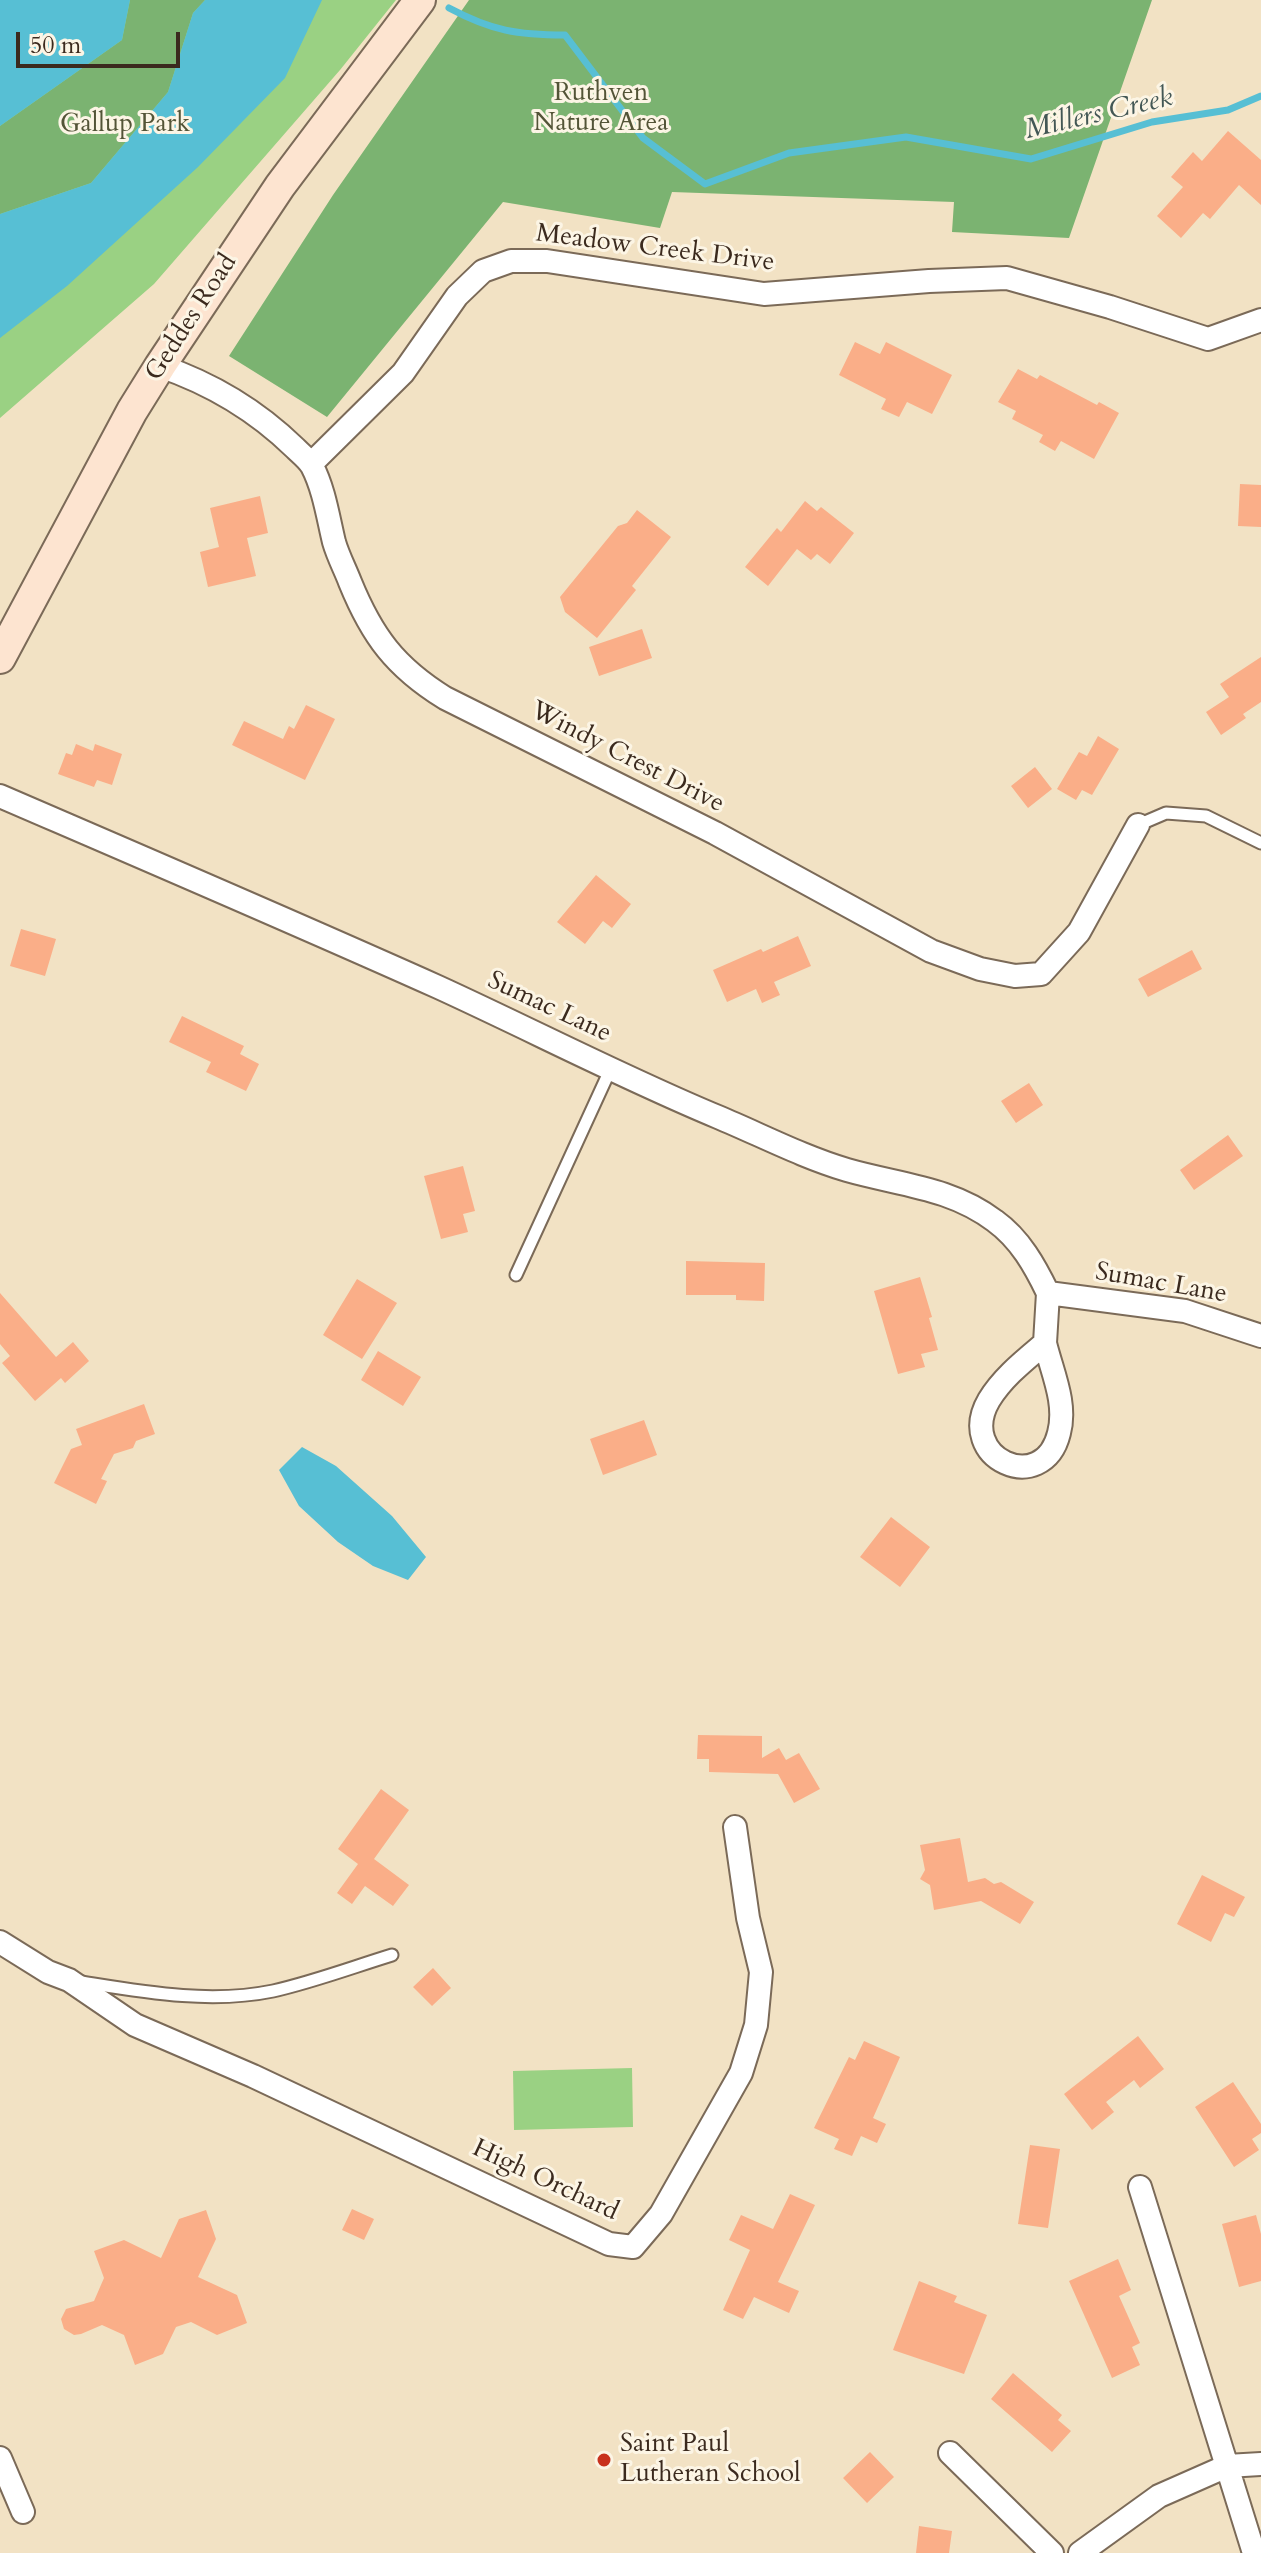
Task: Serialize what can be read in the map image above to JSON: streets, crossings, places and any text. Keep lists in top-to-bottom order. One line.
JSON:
{"streets":{"main road":["Geddes Road"],"street":["Meadow Creek Drive","Windy Crest Drive","Sumac Lane","High Orchard"]},"crossings":[["Meadow Creek Drive","Windy Crest Drive"],["Geddes Road","Windy Crest Drive"]],"water":["Millers Creek"],"parks":["Ruthven Nature Area","Gallup Park"],"places":["Saint Paul Lutheran School"],"scale_bar":"50 m"}
